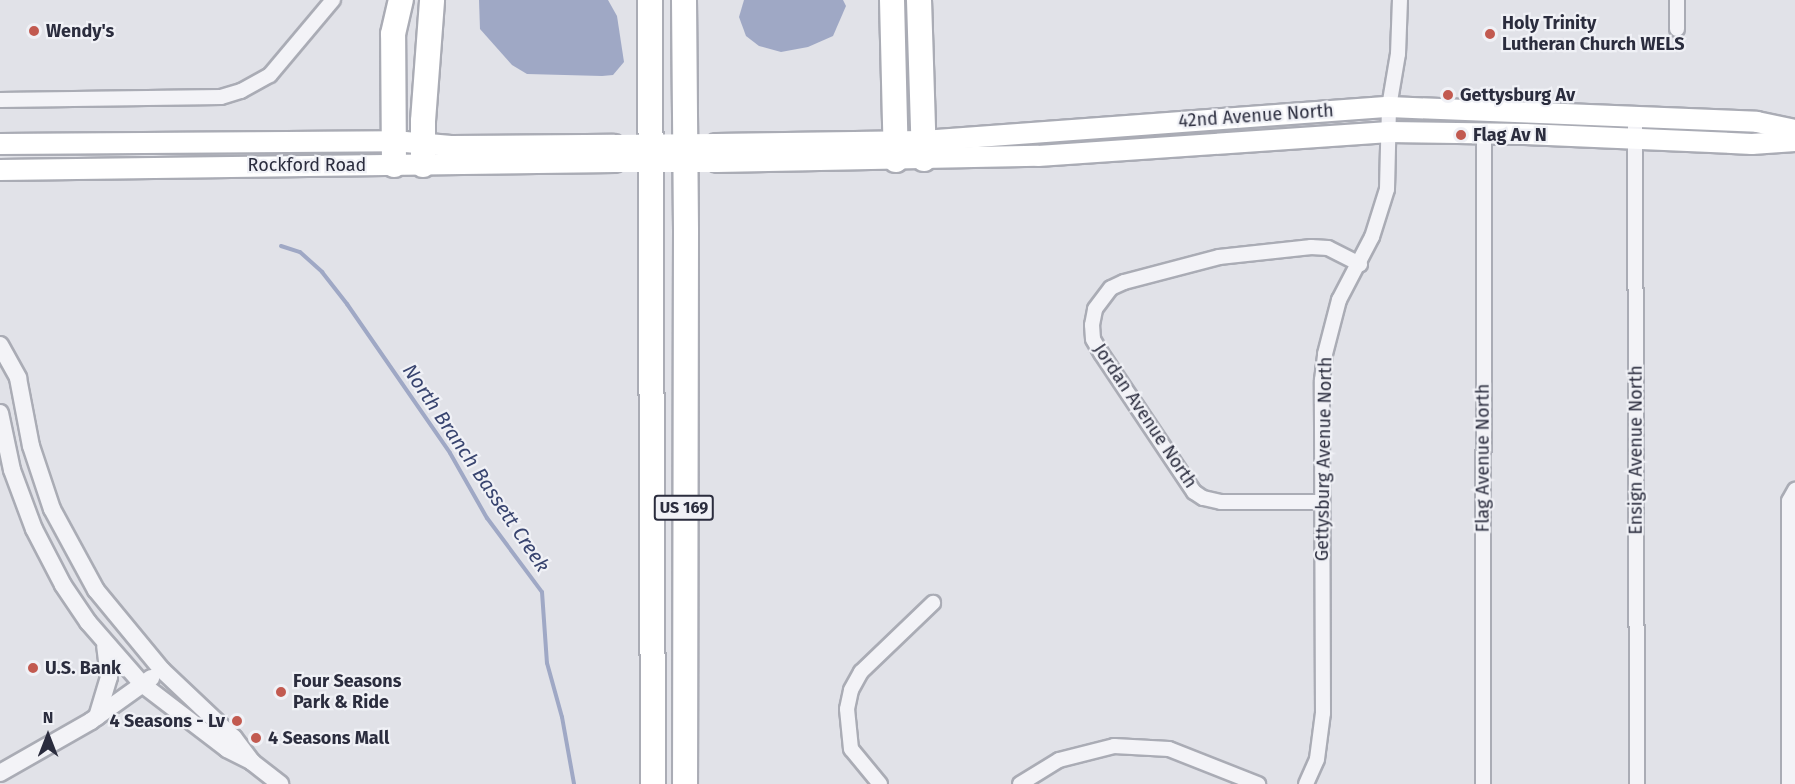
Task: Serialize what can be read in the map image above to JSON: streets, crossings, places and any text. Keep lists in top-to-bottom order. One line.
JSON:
{"streets":{"highway":["US 169"],"main road":["42nd Avenue North","Rockford Road"],"street":["Jordan Avenue North","Ensign Avenue North","Flag Avenue North","Gettysburg Avenue North"]},"crossings":[["42nd Avenue North","Rockford Road"],["42nd Avenue North","Ensign Avenue North"],["42nd Avenue North","Flag Avenue North"],["42nd Avenue North","Gettysburg Avenue North"],["Jordan Avenue North","Gettysburg Avenue North"]],"water":["North Branch Bassett Creek"],"places":["Wendy's","Holy Trinity Lutheran Church WELS","Gettysburg Av","Flag Av N","U.S. Bank","Four Seasons Park & Ride","4 Seasons - Lv","4 Seasons Mall"],"north":"top"}
